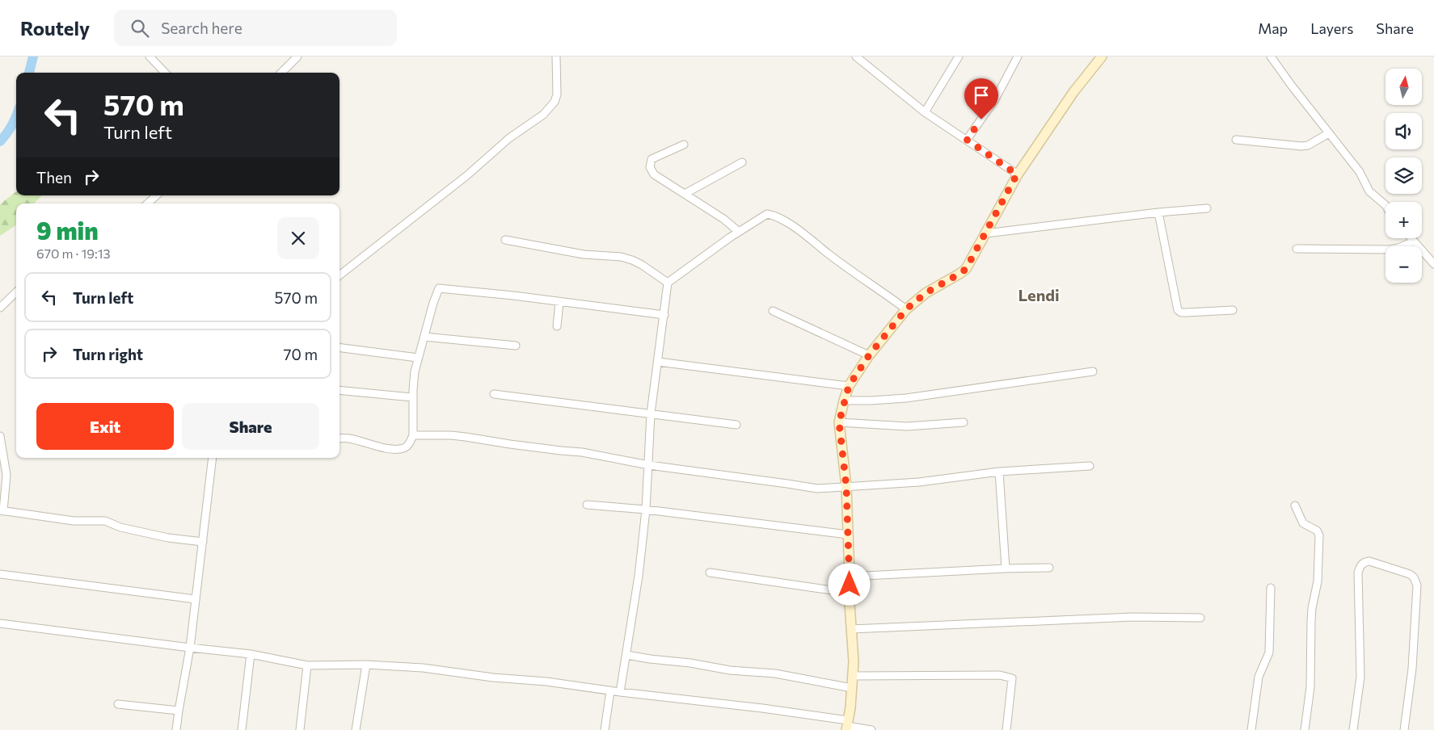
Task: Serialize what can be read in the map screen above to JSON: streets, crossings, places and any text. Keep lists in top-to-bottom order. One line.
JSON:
{"districts":["Lendi"],"north":"top","page":{"header":"Routely","search":"Search here","nav":["Map","Layers","Share"],"map_buttons":["+","−"],"turn":["570 m","Turn left"],"then":"Then","heading":["9 min","670 m · 19:13"],"list":[{"name":"Turn left","value":"570 m"},{"name":"Turn right","value":"70 m"}],"buttons":["Exit","Share"]}}
